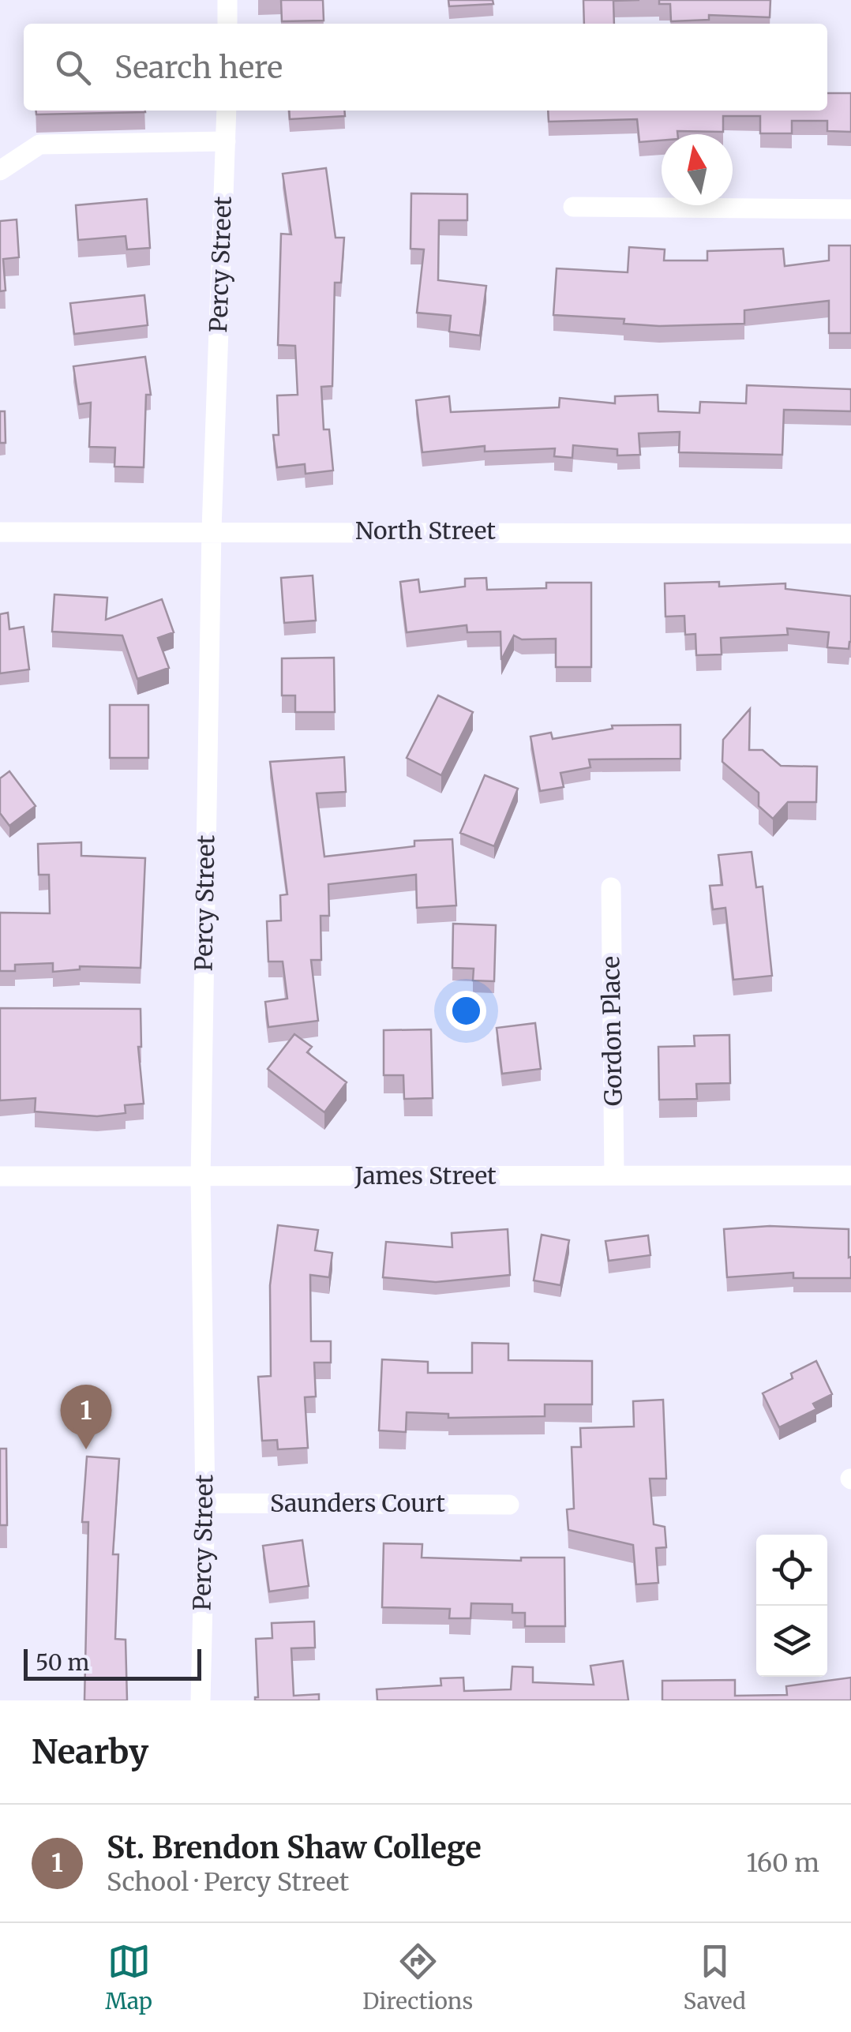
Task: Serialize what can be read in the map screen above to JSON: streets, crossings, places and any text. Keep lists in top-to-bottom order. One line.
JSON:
{"streets":{"street":["Percy Street","North Street","Gordon Place","James Street","Saunders Court"]},"crossings":[["Percy Street","North Street"],["Percy Street","James Street"],["Percy Street","Saunders Court"],["Gordon Place","James Street"]],"scale_bar":"50 m","north":"top","page":{"search":"Search here","pins":"1","scale":"50 m","heading":"Nearby","list":[{"mark":"1","name":"St. Brendon Shaw College","note":"School · Percy Street","value":"160 m"}],"nav":["Map","Directions","Saved"]}}
